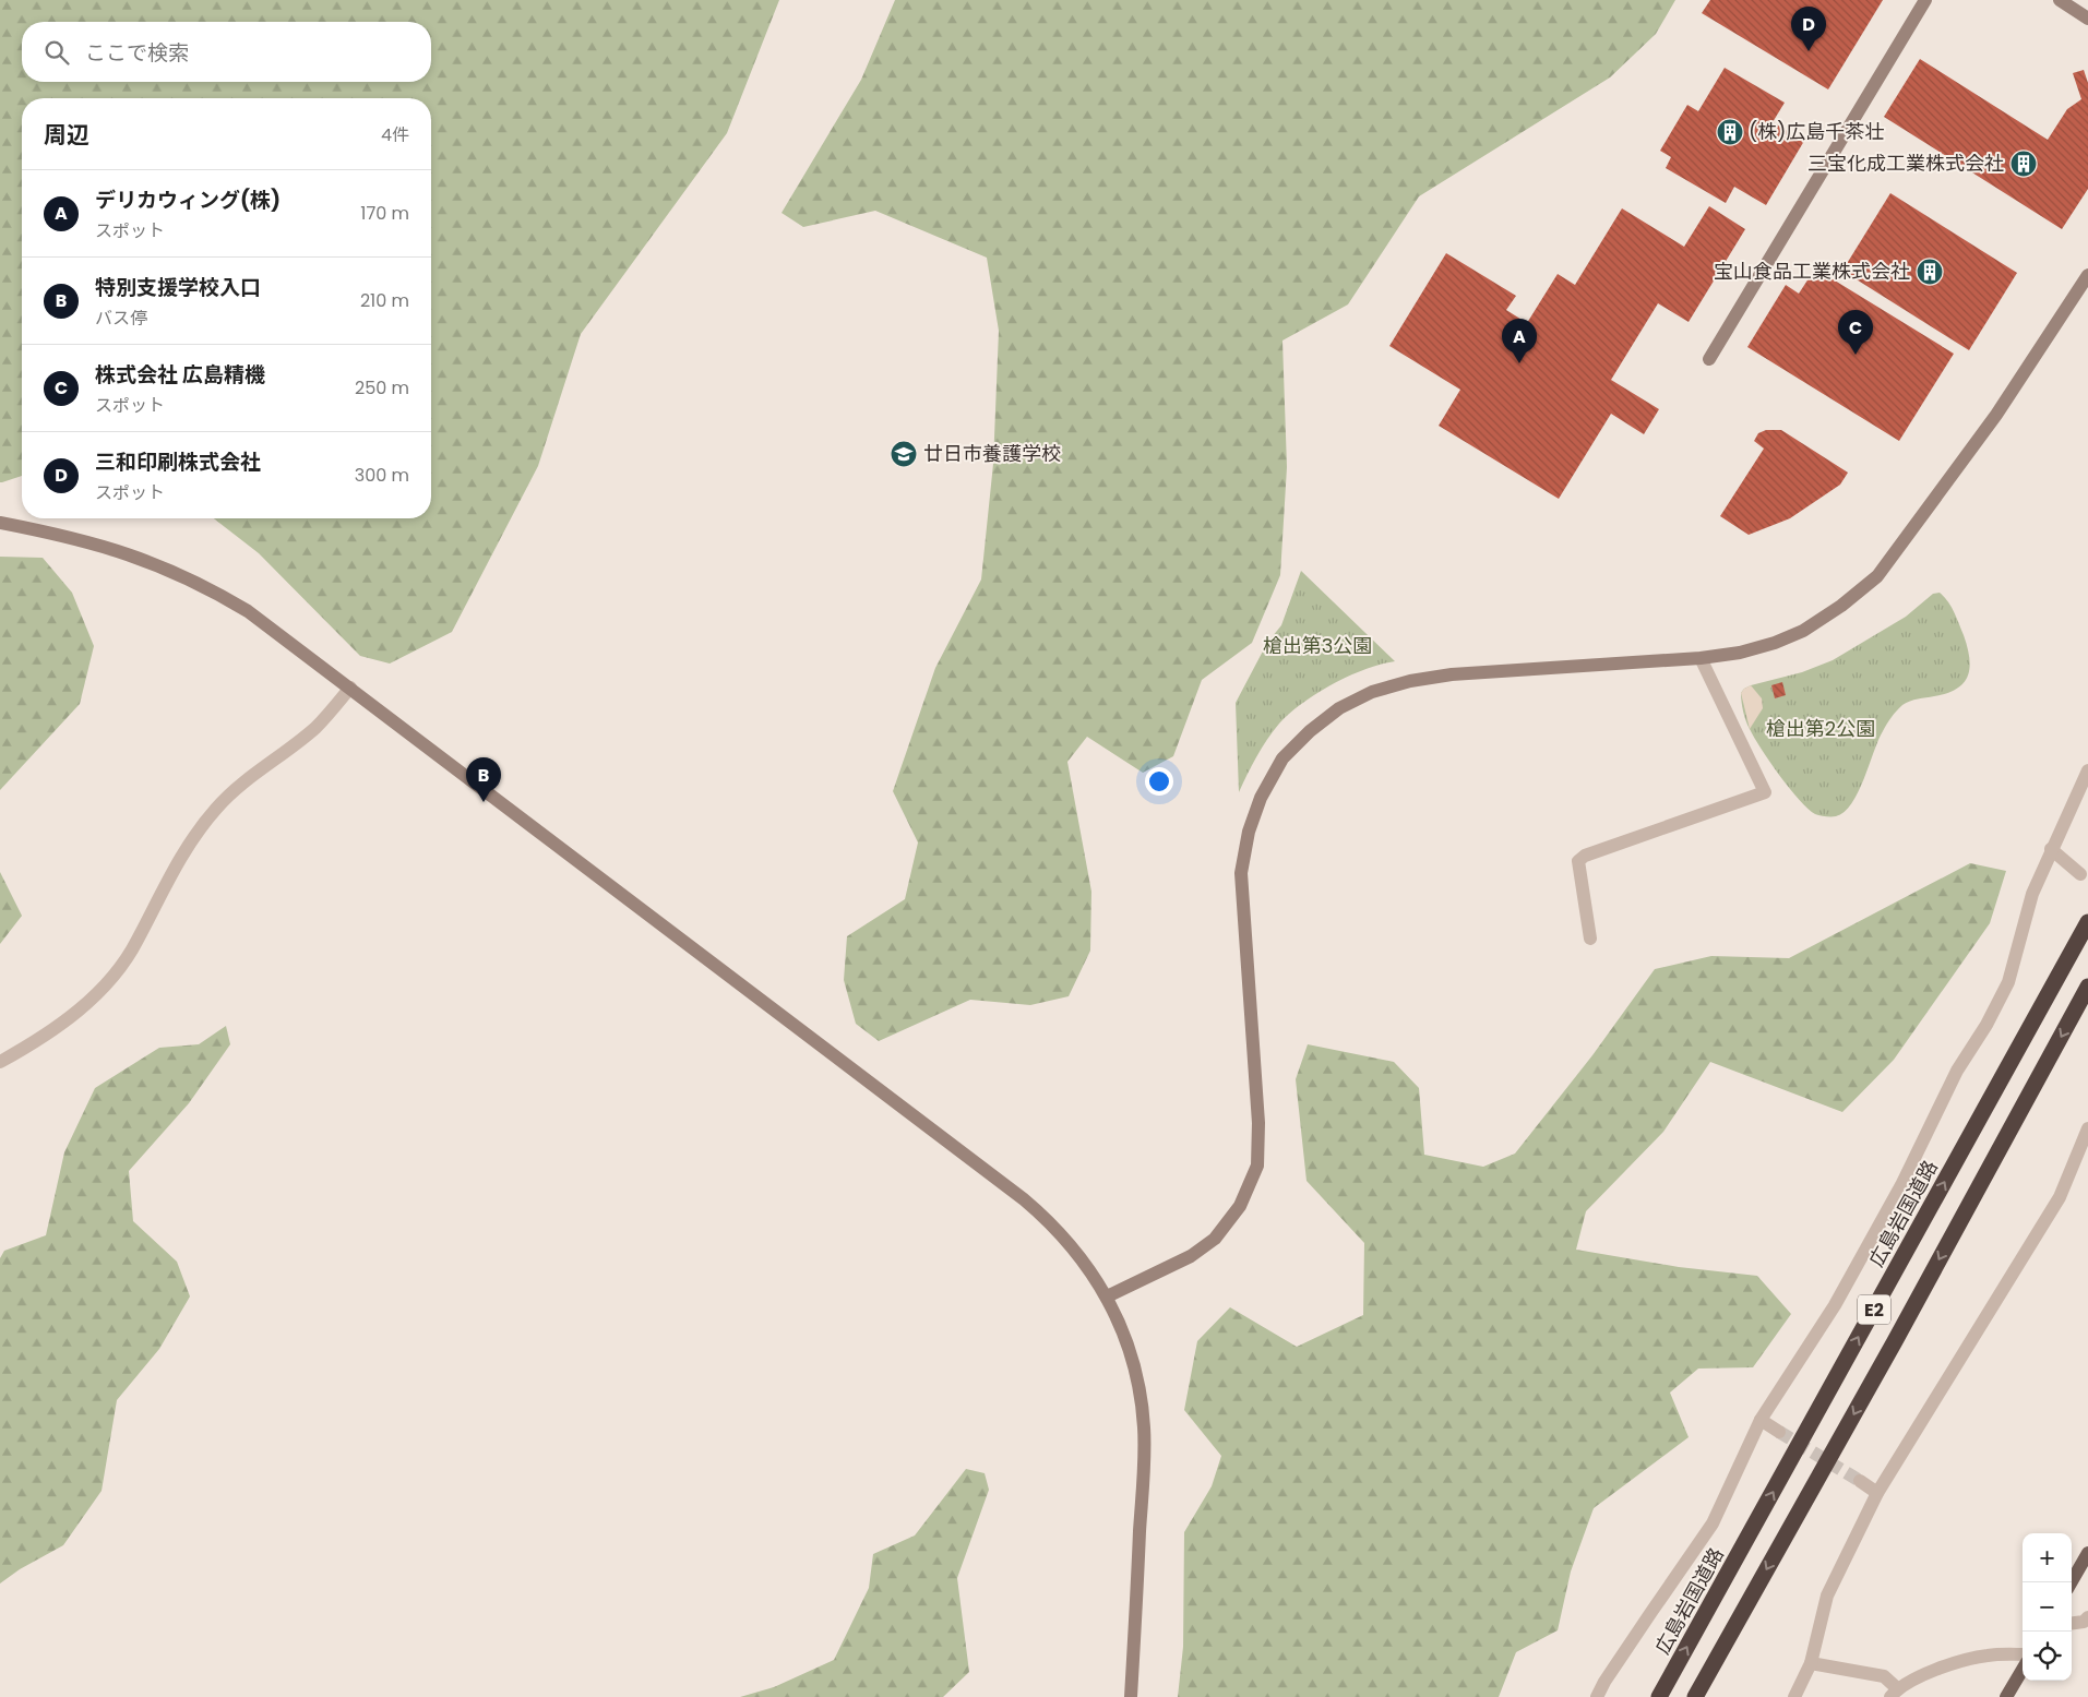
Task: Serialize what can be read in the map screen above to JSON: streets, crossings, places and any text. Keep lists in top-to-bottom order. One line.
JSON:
{"streets":{"highway":["広島岩国道路","E2"]},"parks":["槍出第3公園","槍出第2公園"],"places":{"building":["(株)広島千茶壮","三宝化成工業株式会社","宝山食品工業株式会社"],"school or university":["廿日市養護学校"]},"page":{"pins":["D","C","A","B"],"search":"ここで検索","heading":["周辺","4件"],"list":[{"mark":"A","name":"デリカウィング(株)","note":"スポット","value":"170 m"},{"mark":"B","name":"特別支援学校入口","note":"バス停","value":"210 m"},{"mark":"C","name":"株式会社 広島精機","note":"スポット","value":"250 m"},{"mark":"D","name":"三和印刷株式会社","note":"スポット","value":"300 m"}],"map_buttons":["+","−"]}}
